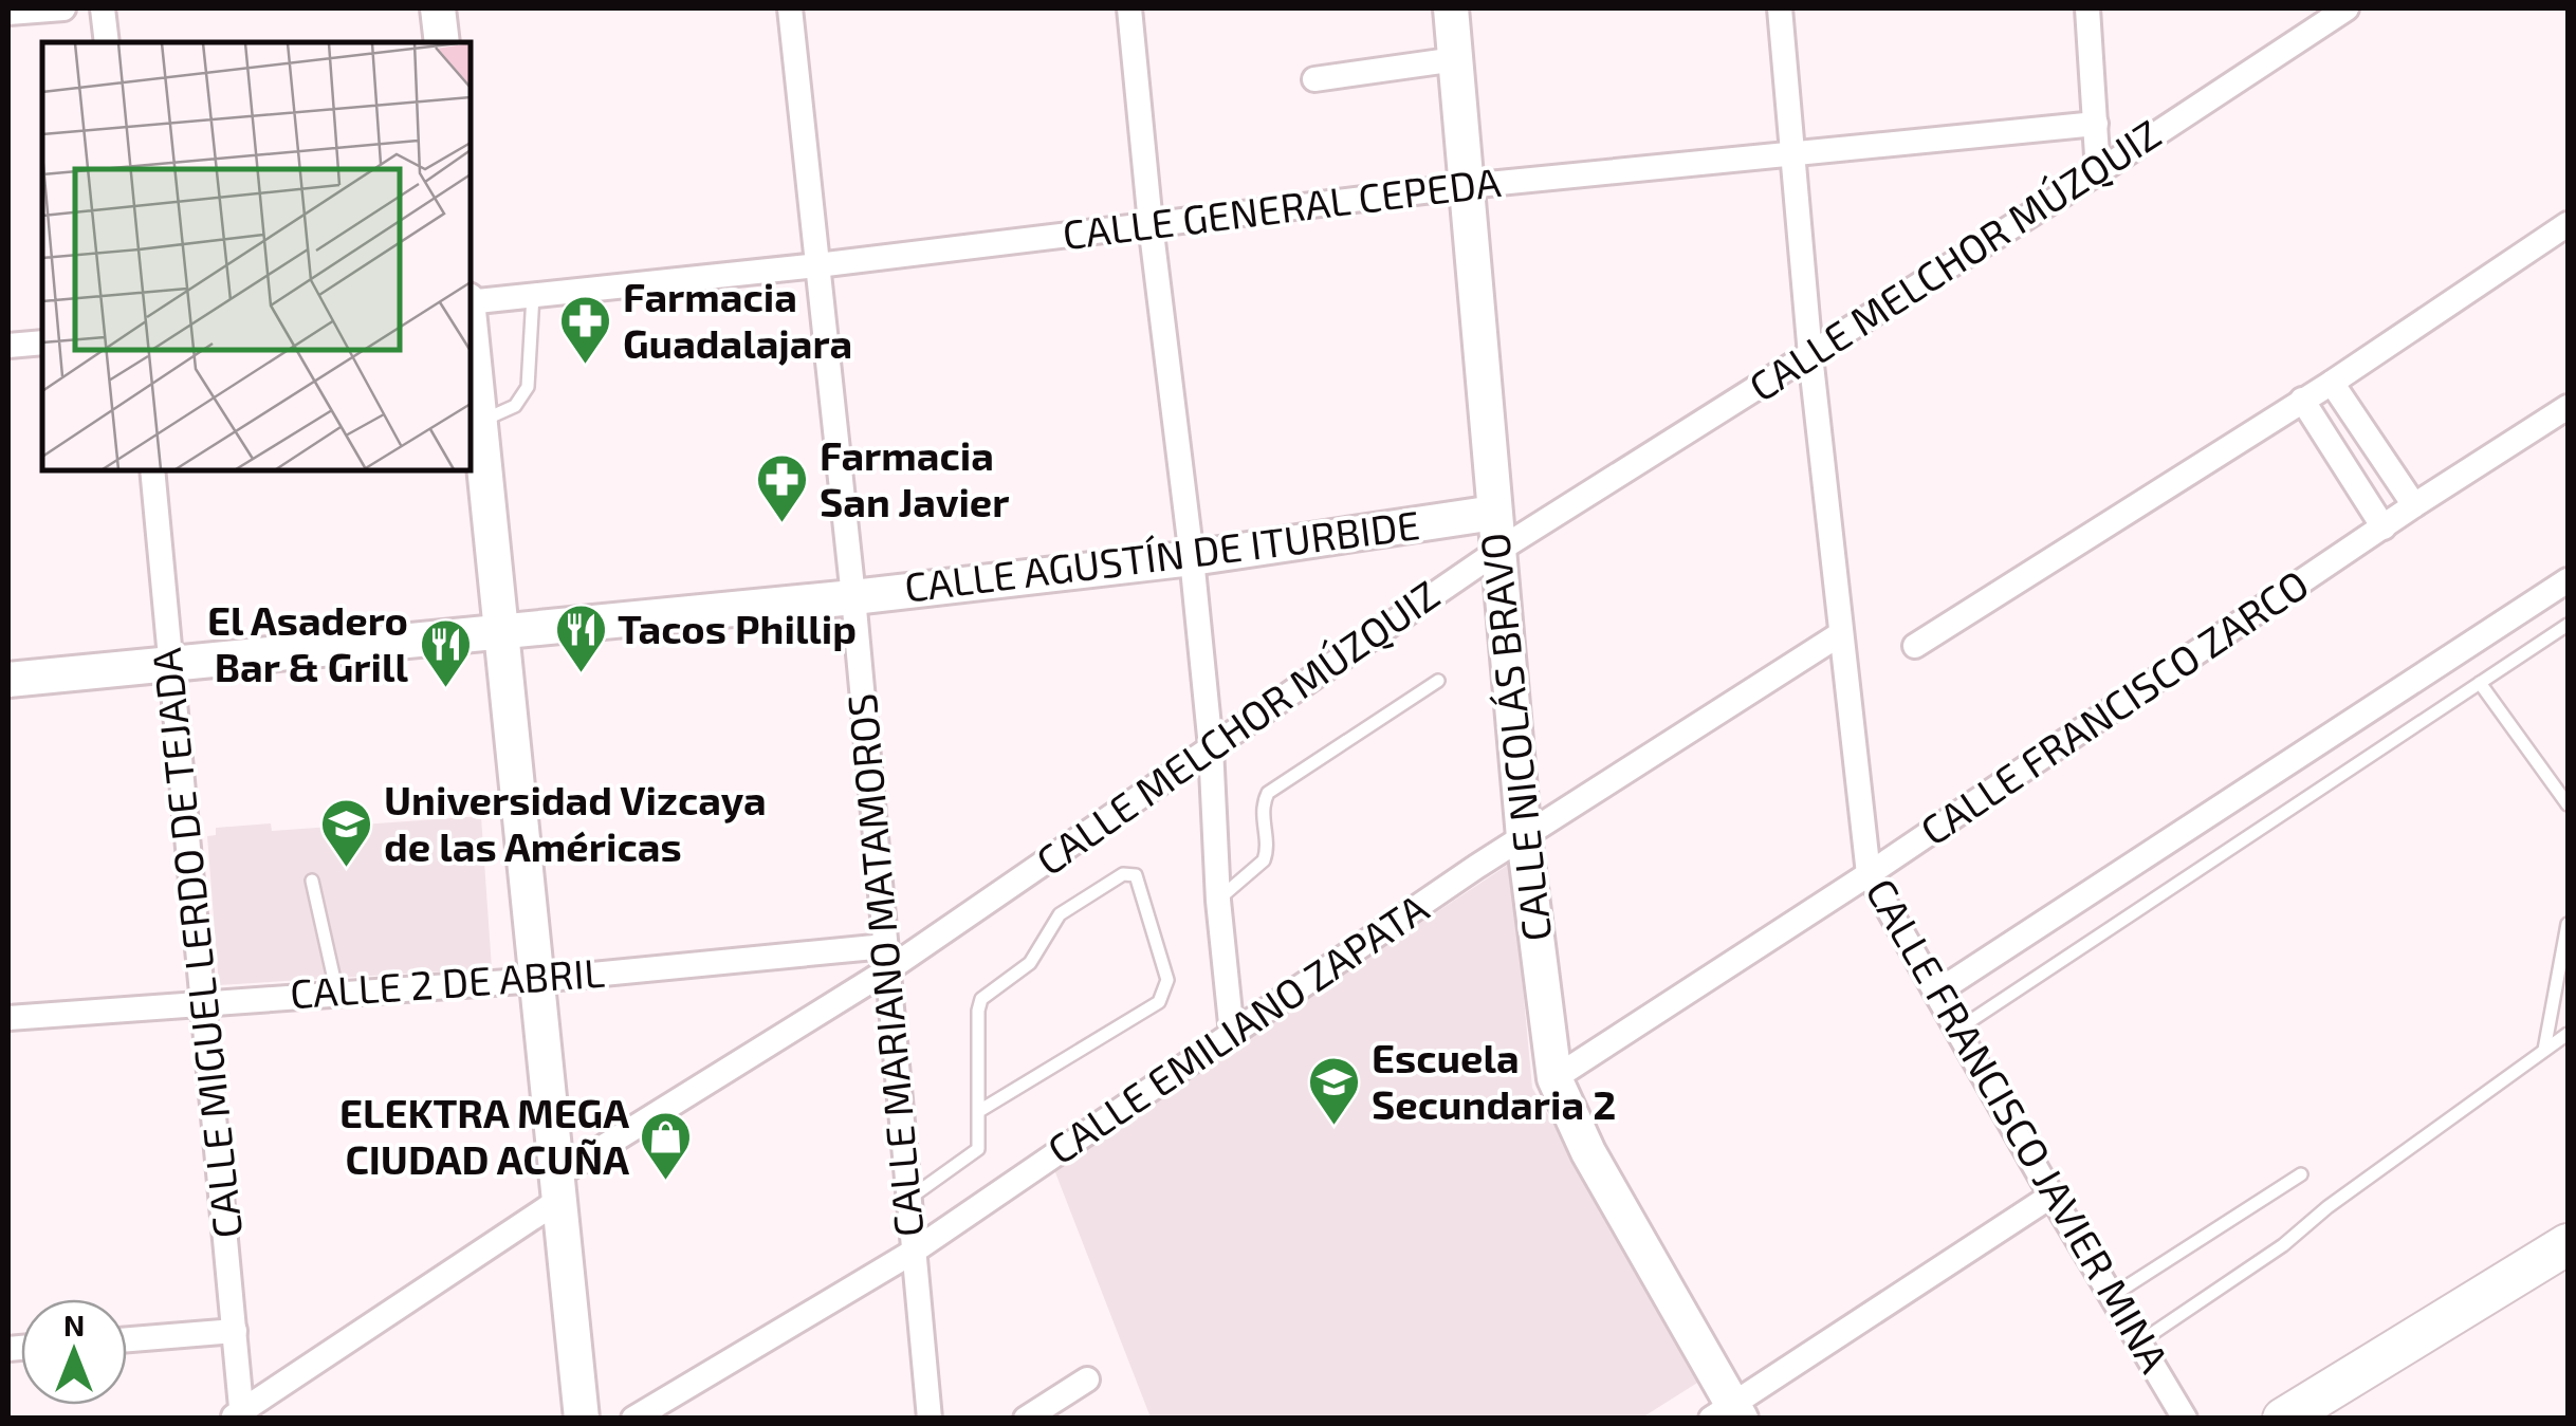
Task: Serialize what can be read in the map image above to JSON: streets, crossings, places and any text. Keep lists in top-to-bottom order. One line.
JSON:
{"streets":{"street":["CALLE GENERAL CEPEDA","CALLE MELCHOR MÚZQUIZ","CALLE AGUSTÍN DE ITURBIDE","CALLE FRANCISCO ZARCO","CALLE NICOLÁS BRAVO","CALLE MIGUEL LERDO DE TEJADA","CALLE MARIANO MATAMOROS","CALLE 2 DE ABRIL","CALLE EMILIANO ZAPATA","CALLE FRANCISCO JAVIER MINA"]},"crossings":[["CALLE GENERAL CEPEDA","CALLE NICOLÁS BRAVO"],["CALLE GENERAL CEPEDA","CALLE MARIANO MATAMOROS"],["CALLE GENERAL CEPEDA","CALLE FRANCISCO JAVIER MINA"],["CALLE MELCHOR MÚZQUIZ","CALLE NICOLÁS BRAVO"],["CALLE MELCHOR MÚZQUIZ","CALLE MIGUEL LERDO DE TEJADA"],["CALLE MELCHOR MÚZQUIZ","CALLE MARIANO MATAMOROS"],["CALLE MELCHOR MÚZQUIZ","CALLE 2 DE ABRIL"],["CALLE MELCHOR MÚZQUIZ","CALLE FRANCISCO JAVIER MINA"],["CALLE AGUSTÍN DE ITURBIDE","CALLE NICOLÁS BRAVO"],["CALLE AGUSTÍN DE ITURBIDE","CALLE MIGUEL LERDO DE TEJADA"],["CALLE AGUSTÍN DE ITURBIDE","CALLE MARIANO MATAMOROS"],["CALLE FRANCISCO ZARCO","CALLE NICOLÁS BRAVO"],["CALLE FRANCISCO ZARCO","CALLE FRANCISCO JAVIER MINA"],["CALLE NICOLÁS BRAVO","CALLE EMILIANO ZAPATA"],["CALLE MIGUEL LERDO DE TEJADA","CALLE 2 DE ABRIL"],["CALLE MARIANO MATAMOROS","CALLE 2 DE ABRIL"],["CALLE MARIANO MATAMOROS","CALLE EMILIANO ZAPATA"],["CALLE EMILIANO ZAPATA","CALLE FRANCISCO JAVIER MINA"]],"places":{"pharmacy":["Farmacia Guadalajara","Farmacia San Javier"],"restaurant":["Tacos Phillip","El Asadero Bar & Grill"],"school or university":["Universidad Vizcaya de las Américas","Escuela Secundaria 2"],"shop":["ELEKTRA MEGA CIUDAD ACUÑA"]},"north":"top"}
